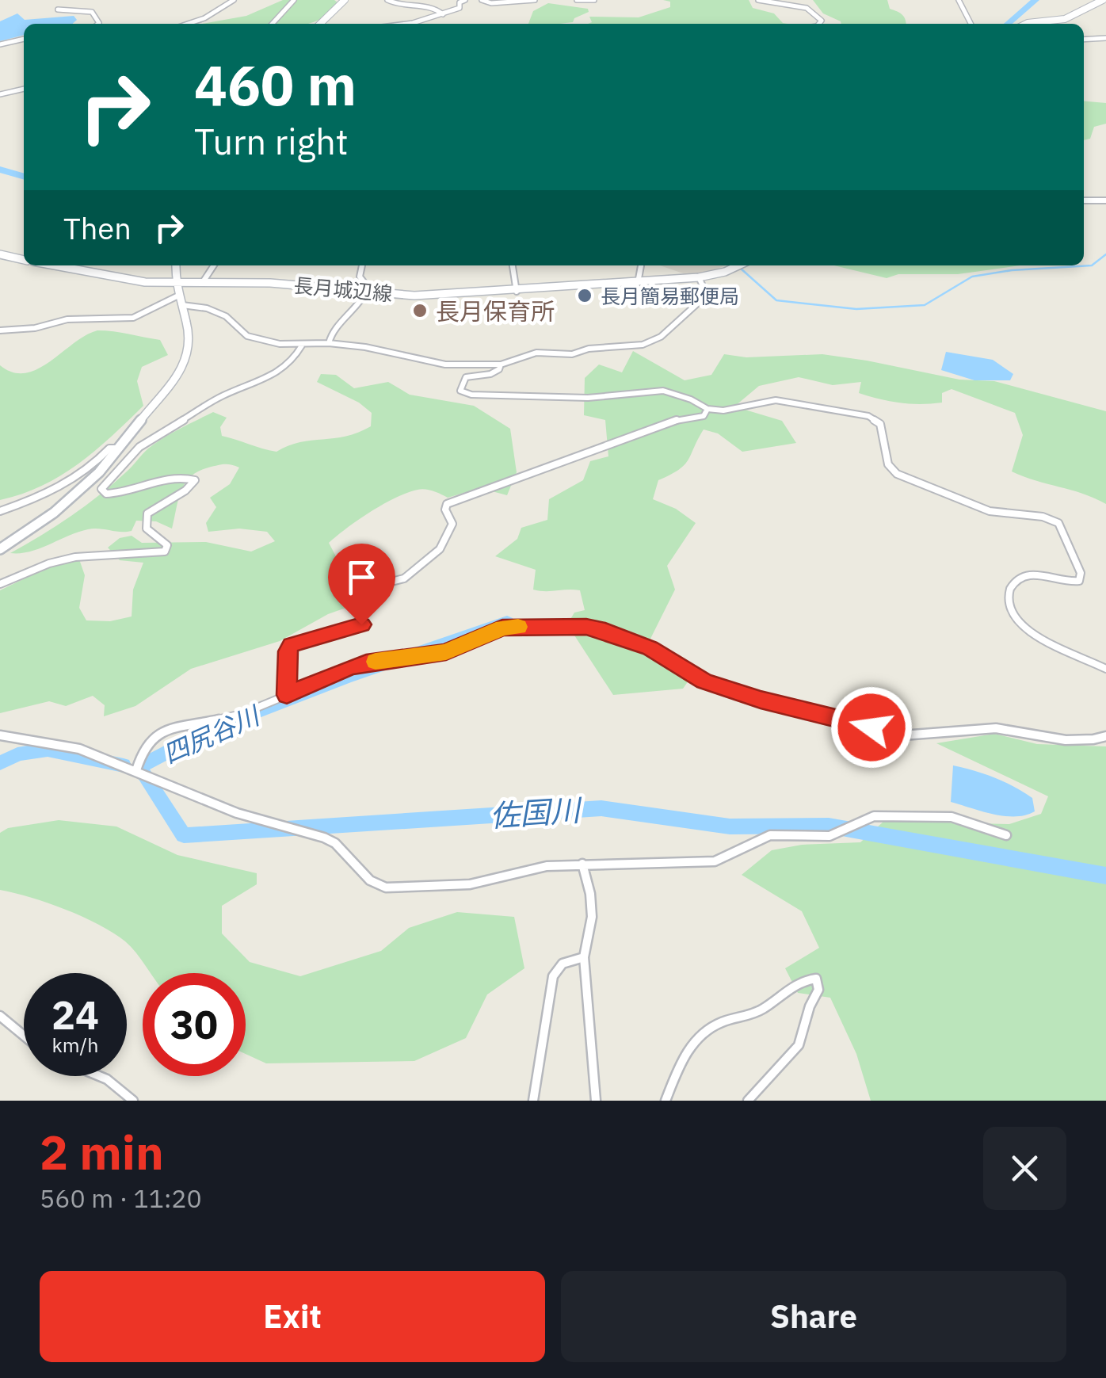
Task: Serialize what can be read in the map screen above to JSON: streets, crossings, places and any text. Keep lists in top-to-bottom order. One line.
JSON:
{"streets":{"main road":["長月城辺線"]},"water":["四尻谷川","佐国川"],"places":["長月簡易郵便局","長月保育所"],"page":{"turn":["460 m","Turn right"],"then":"Then","speed":"24 km/h","limit":"30","heading":["2 min","560 m · 11:20"],"buttons":["Exit","Share"]}}
